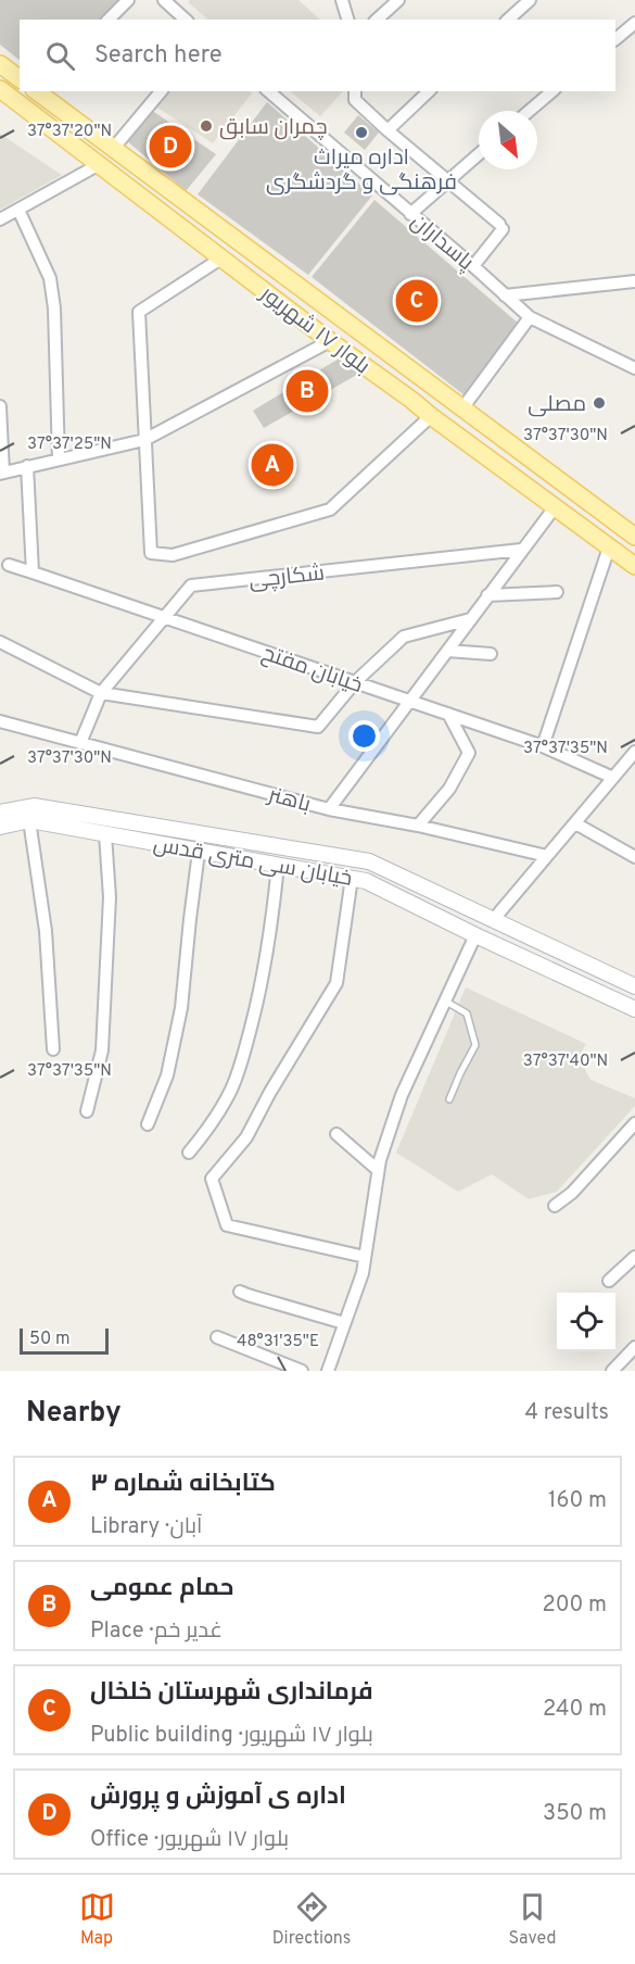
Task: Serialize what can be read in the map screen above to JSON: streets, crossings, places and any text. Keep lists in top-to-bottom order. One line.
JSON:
{"streets":{"main road":["بلوار ١٧ شهریور","خیابان سی متری قدس"],"street":["پاسداران","شکارچی","خیابان مفتح","باهنر"]},"crossings":[["بلوار ١٧ شهریور","باهنر"],["شکارچی","خیابان مفتح"],["شکارچی","باهنر"],["خیابان مفتح","باهنر"]],"places":["چمران سابق","اداره میراث فرهنگی و گردشگری","مصلی"],"scale_bar":"50 m","north":"bottom right","page":{"search":"Search here","pins":["D","C","B","A"],"scale":"50 m","heading":["Nearby","4 results"],"list":[{"mark":"A","name":"کتابخانه شماره ۳","note":"Library · آبان","value":"160 m"},{"mark":"B","name":"حمام عمومی","note":"Place · غدیر خم","value":"200 m"},{"mark":"C","name":"فرمانداری شهرستان خلخال","note":"Public building · بلوار ١٧ شهریور","value":"240 m"},{"mark":"D","name":"اداره ی آموزش و پرورش","note":"Office · بلوار ١٧ شهریور","value":"350 m"}],"nav":["Map","Directions","Saved"]},"coordinates":["37°37'20\"N","37°37'30\"N","37°37'25\"N","37°37'35\"N","37°37'40\"N","48°31'35\"E"]}
